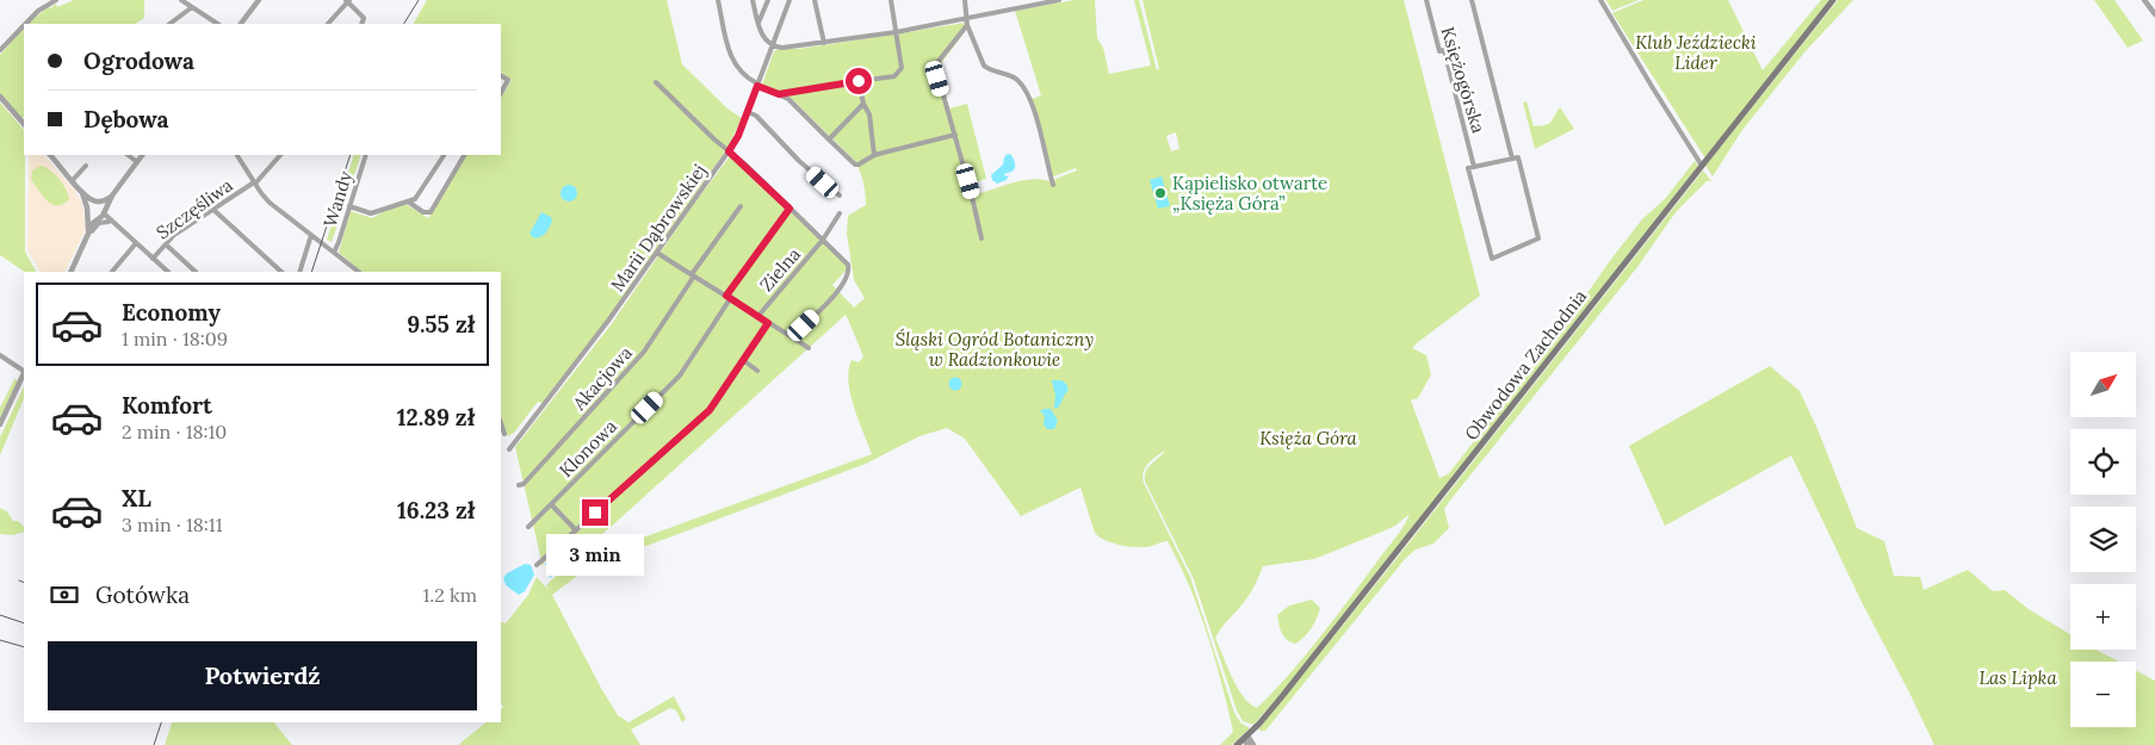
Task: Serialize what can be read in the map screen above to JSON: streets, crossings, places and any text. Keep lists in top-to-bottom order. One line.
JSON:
{"streets":{"main road":["Obwodowa Zachodnia"],"street":["Księżogórska","Wandy","Szczęśliwa","Marii Dąbrowskiej","Zielna","Akacjowa","Klonowa"]},"parks":["Klub Jeździecki Lider","Śląski Ogród Botaniczny w Radzionkowie","Księża Góra","Las Lipka"],"places":["Kąpielisko otwarte „Księża Góra”"],"north":"top right","page":{"banner":["Ogrodowa","Dębowa"],"list":[{"name":"Economy","note":"1 min · 18:09","value":"9.55 zł"},{"name":"Komfort","note":"2 min · 18:10","value":"12.89 zł"},{"name":"XL","note":"3 min · 18:11","value":"16.23 zł"}],"map_buttons":["+","−"],"bubble":"3 min","pay":["Gotówka","1.2 km"],"buttons":"Potwierdź"}}
